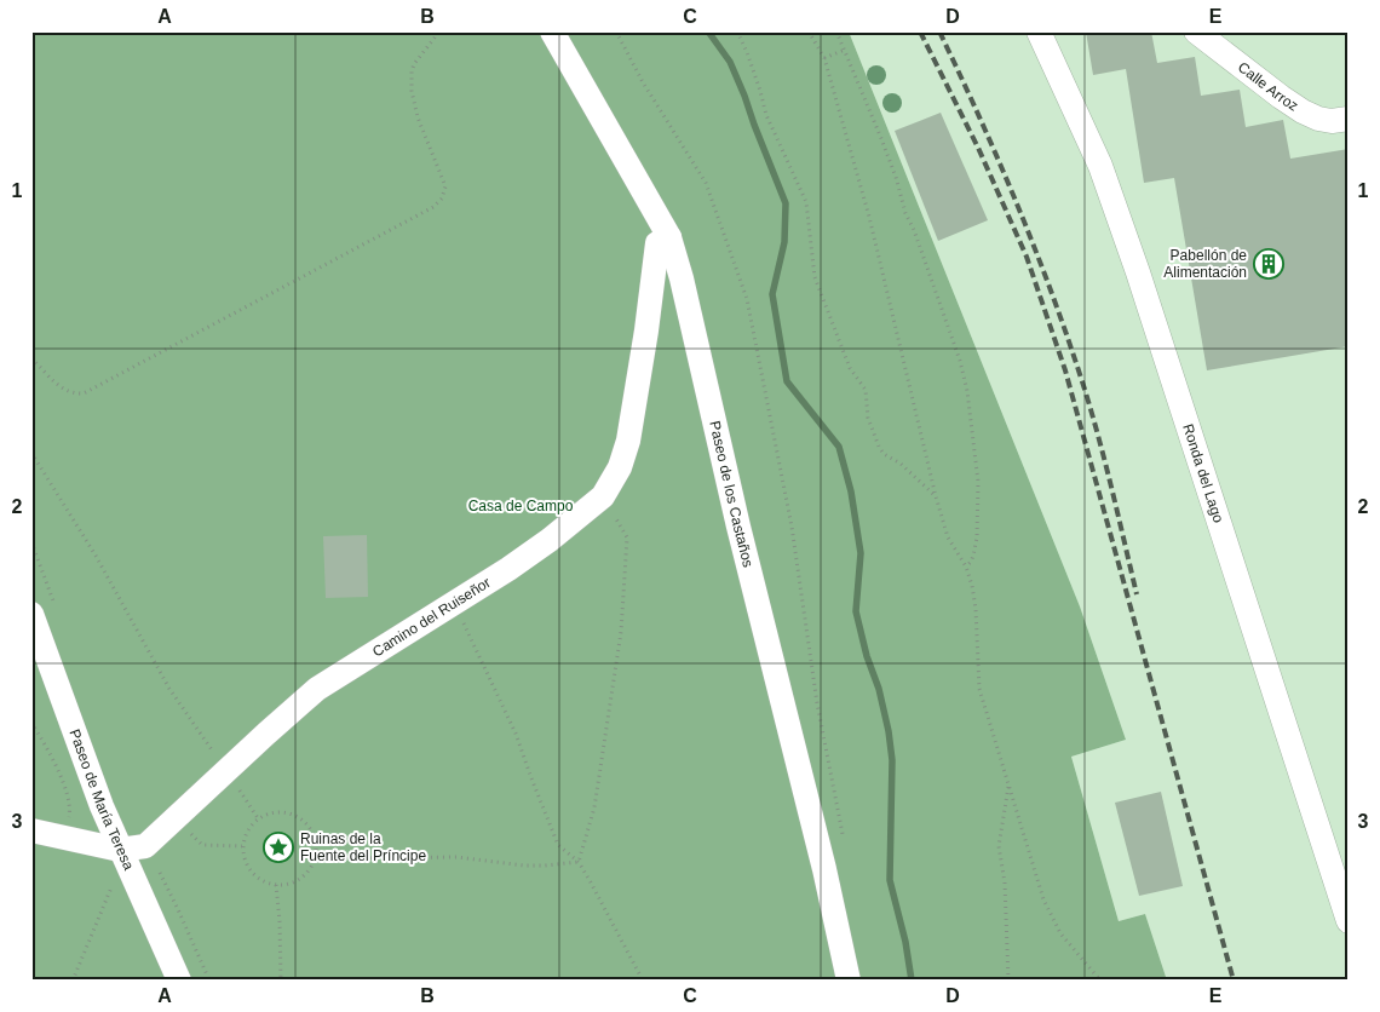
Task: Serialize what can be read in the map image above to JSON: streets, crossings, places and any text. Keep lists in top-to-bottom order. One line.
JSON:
{"streets":{"street":["Calle Arroz","Ronda del Lago","Paseo de los Castaños","Camino del Ruiseñor","Paseo de María Teresa"]},"crossings":[["Paseo de los Castaños","Camino del Ruiseñor"]],"parks":["Casa de Campo"],"places":{"building":["Pabellón de Alimentación"],"place":["Ruinas de la Fuente del Príncipe"]},"grid":{"columns":["A","B","C","D","E"],"rows":["1","2","3"]}}
